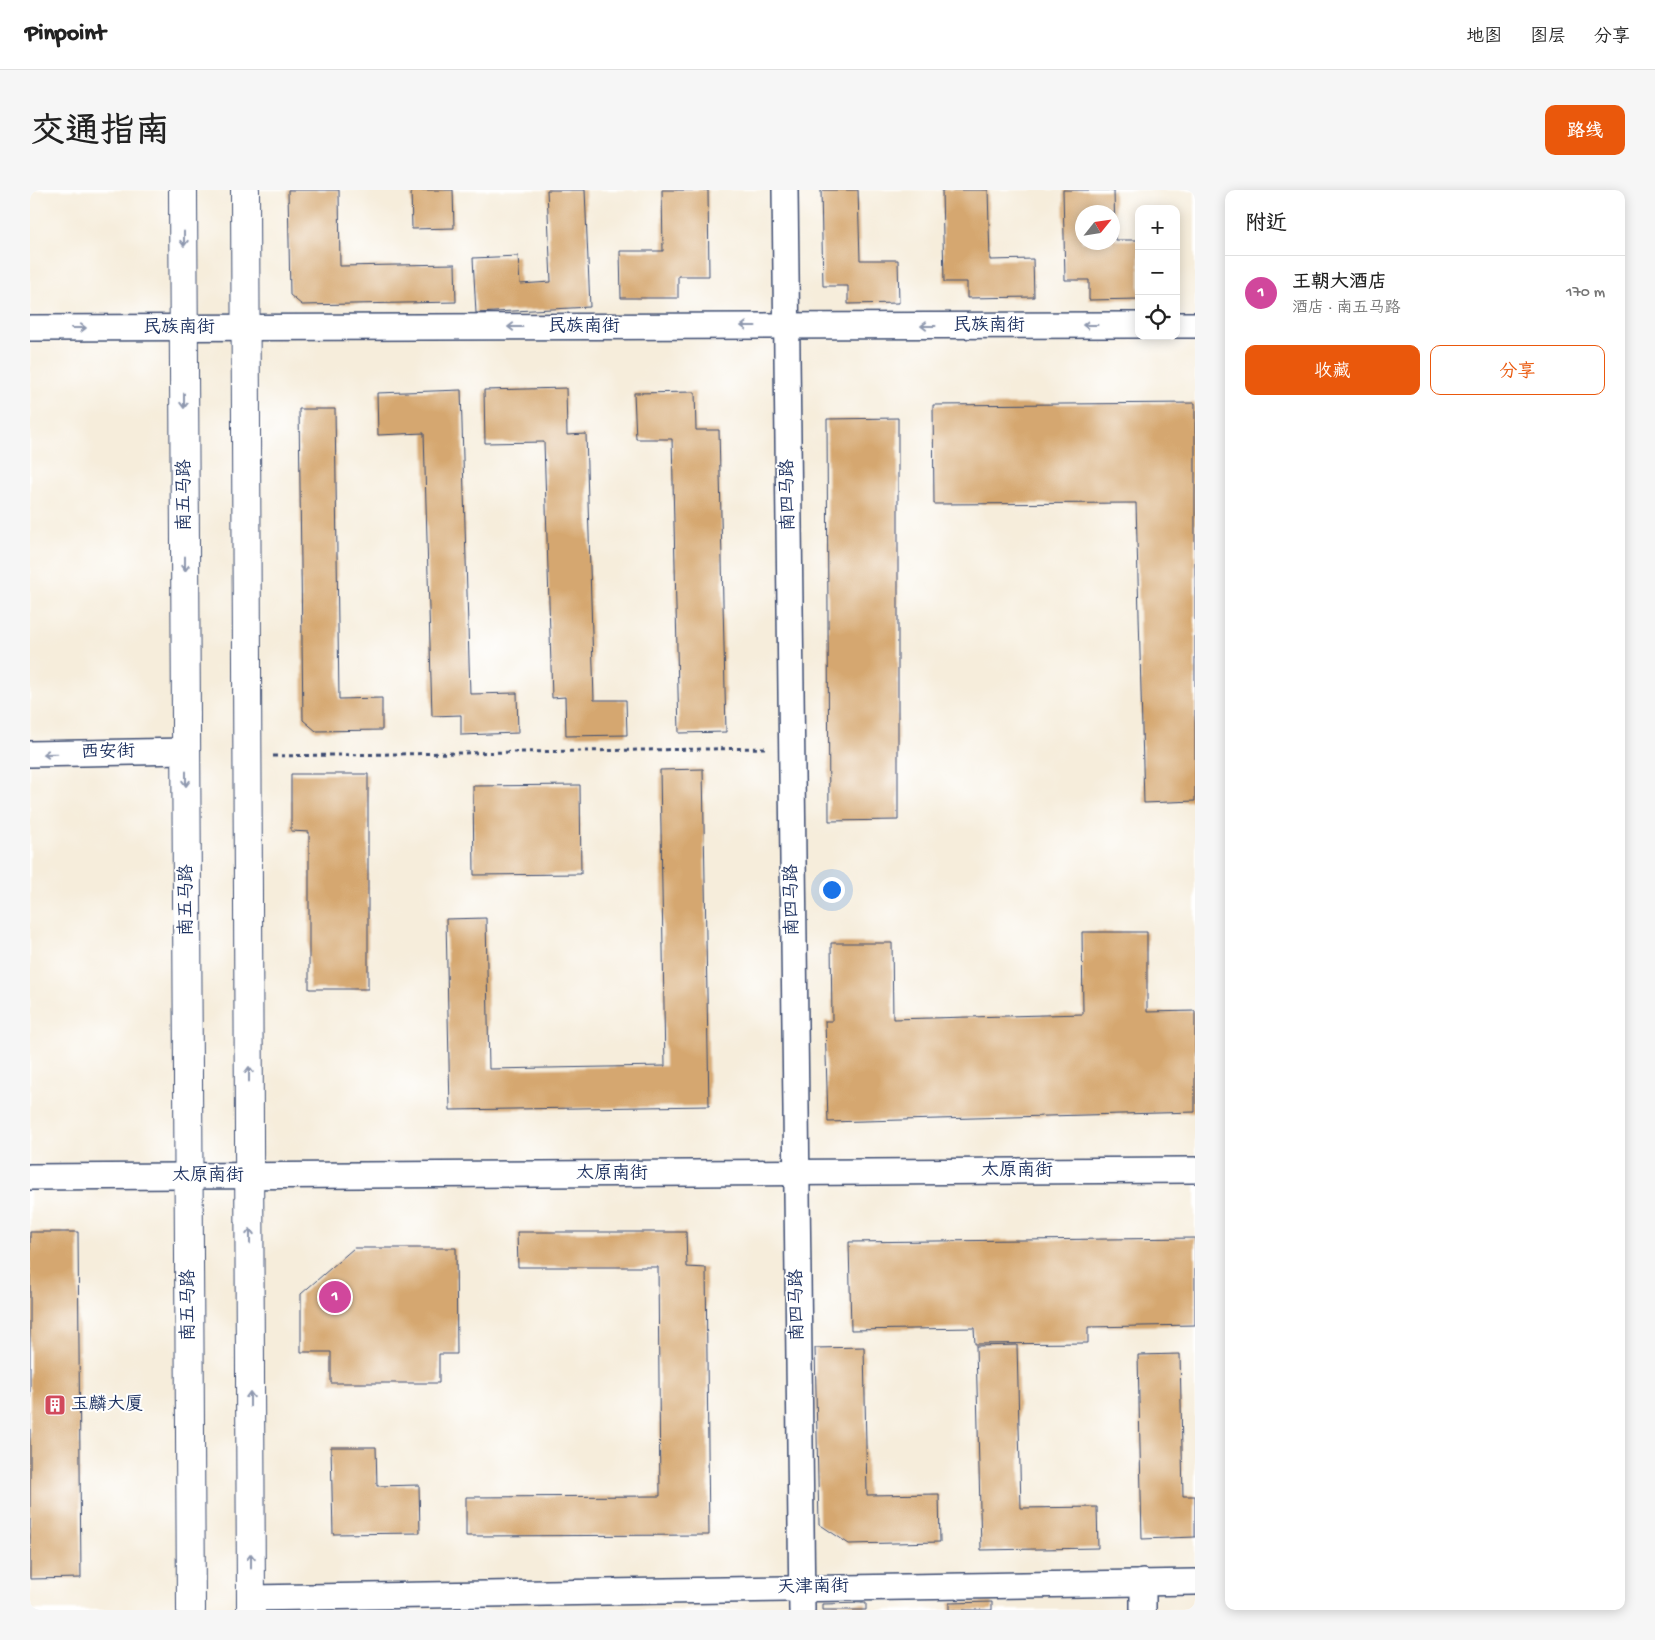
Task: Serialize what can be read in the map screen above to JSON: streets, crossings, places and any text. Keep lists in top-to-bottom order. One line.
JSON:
{"streets":{"main road":["南五马路"],"street":["民族南街","南四马路","西安街","太原南街","天津南街"]},"crossings":[["民族南街","南五马路"],["民族南街","南四马路"],["南五马路","西安街"],["南五马路","太原南街"],["南四马路","太原南街"],["南四马路","天津南街"]],"one_way":["西安街"],"places":{"building":["玉麟大厦"]},"north":"top right","page":{"header":"Pinpoint","nav":["地图","图层","分享"],"title":"交通指南","buttons":["路线",["收藏","分享"]],"heading":"附近","map_buttons":["+","−"],"list":[{"mark":"1","name":"王朝大酒店","note":"酒店 · 南五马路","value":"170 m"}],"pins":"1"}}
